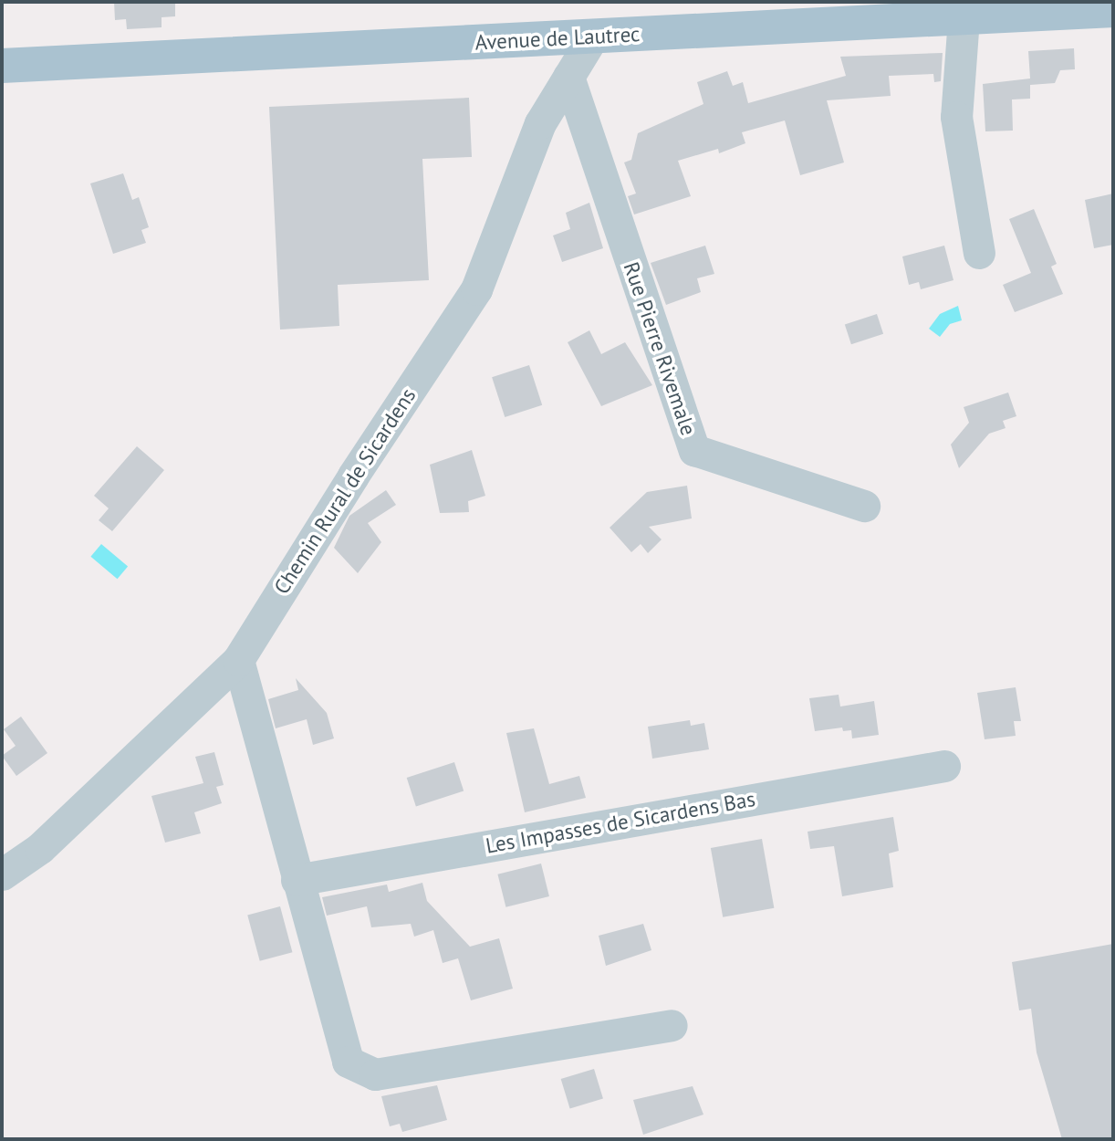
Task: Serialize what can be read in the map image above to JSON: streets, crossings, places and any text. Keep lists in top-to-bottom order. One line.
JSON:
{"streets":{"main road":["Avenue de Lautrec"],"street":["Rue Pierre Rivemale","Chemin Rural de Sicardens","Les Impasses de Sicardens Bas"]},"crossings":[["Avenue de Lautrec","Chemin Rural de Sicardens"],["Rue Pierre Rivemale","Chemin Rural de Sicardens"]]}
